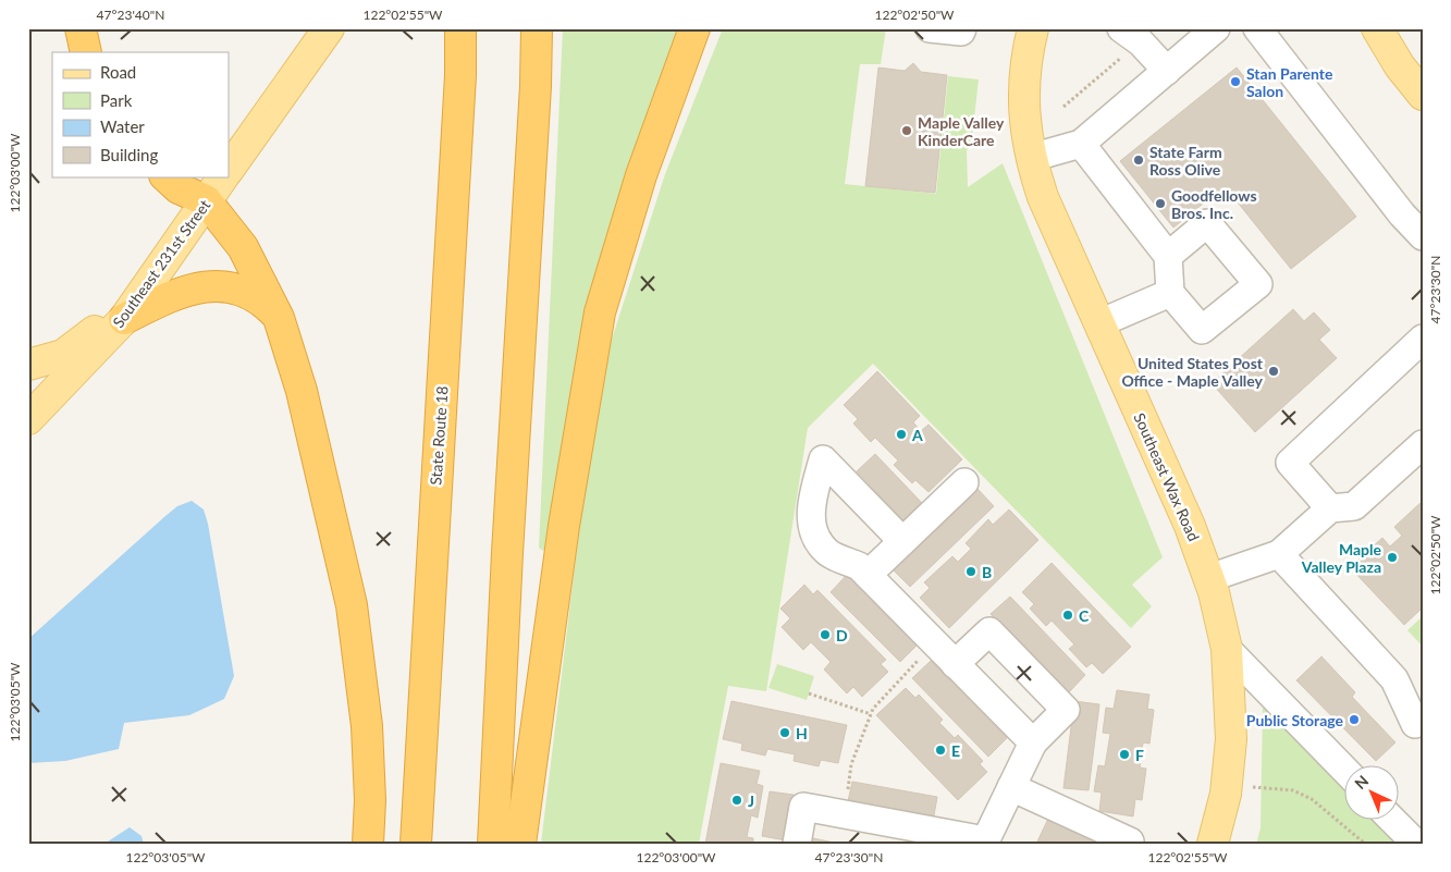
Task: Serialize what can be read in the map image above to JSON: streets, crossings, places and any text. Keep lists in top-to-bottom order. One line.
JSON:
{"streets":{"highway":["State Route 18"],"main road":["Southeast 231st Street","Southeast Wax Road"]},"places":["Stan Parente Salon","Maple Valley KinderCare","State Farm Ross Olive","Goodfellows Bros. Inc.","United States Post Office - Maple Valley","A","Maple Valley Plaza","B","C","D","Public Storage","H","E","F","J"],"legend":["Road","Park","Water","Building"],"north":"top left","coordinates":["47°23'40\"N","122°02'55\"W","122°02'50\"W","122°03'00\"W","47°23'30\"N","122°03'05\"W"]}
